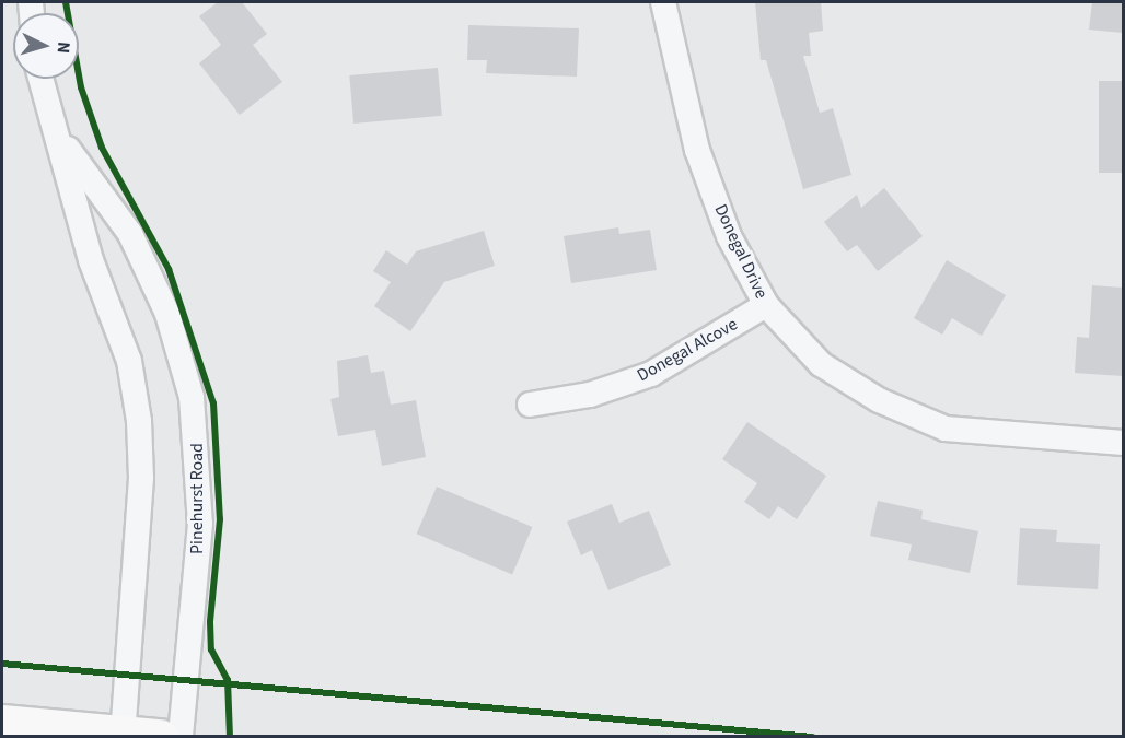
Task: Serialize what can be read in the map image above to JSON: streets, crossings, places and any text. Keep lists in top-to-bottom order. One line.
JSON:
{"streets":{"street":["Donegal Drive","Donegal Alcove","Pinehurst Road"]},"crossings":[["Donegal Drive","Donegal Alcove"]],"north":"right"}
